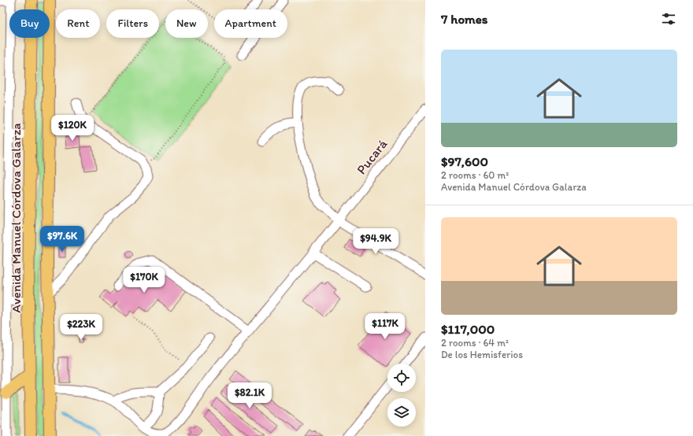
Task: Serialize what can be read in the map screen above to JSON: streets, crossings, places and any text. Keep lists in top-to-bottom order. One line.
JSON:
{"streets":{"main road":["Avenida Manuel Córdova Galarza"],"street":["Pucará"]},"page":{"heading":"7 homes","chip":["Buy","Rent","Filters","New","Apartment"],"list":[{"name":"$97,600","note":"2 rooms · 60 m² · Avenida Manuel Córdova Galarza"},{"name":"$117,000","note":"2 rooms · 64 m² · De los Hemisferios"}],"price":["$120K","$97.6K","$94.9K","$170K","$117K","$223K","$82.1K"]}}
